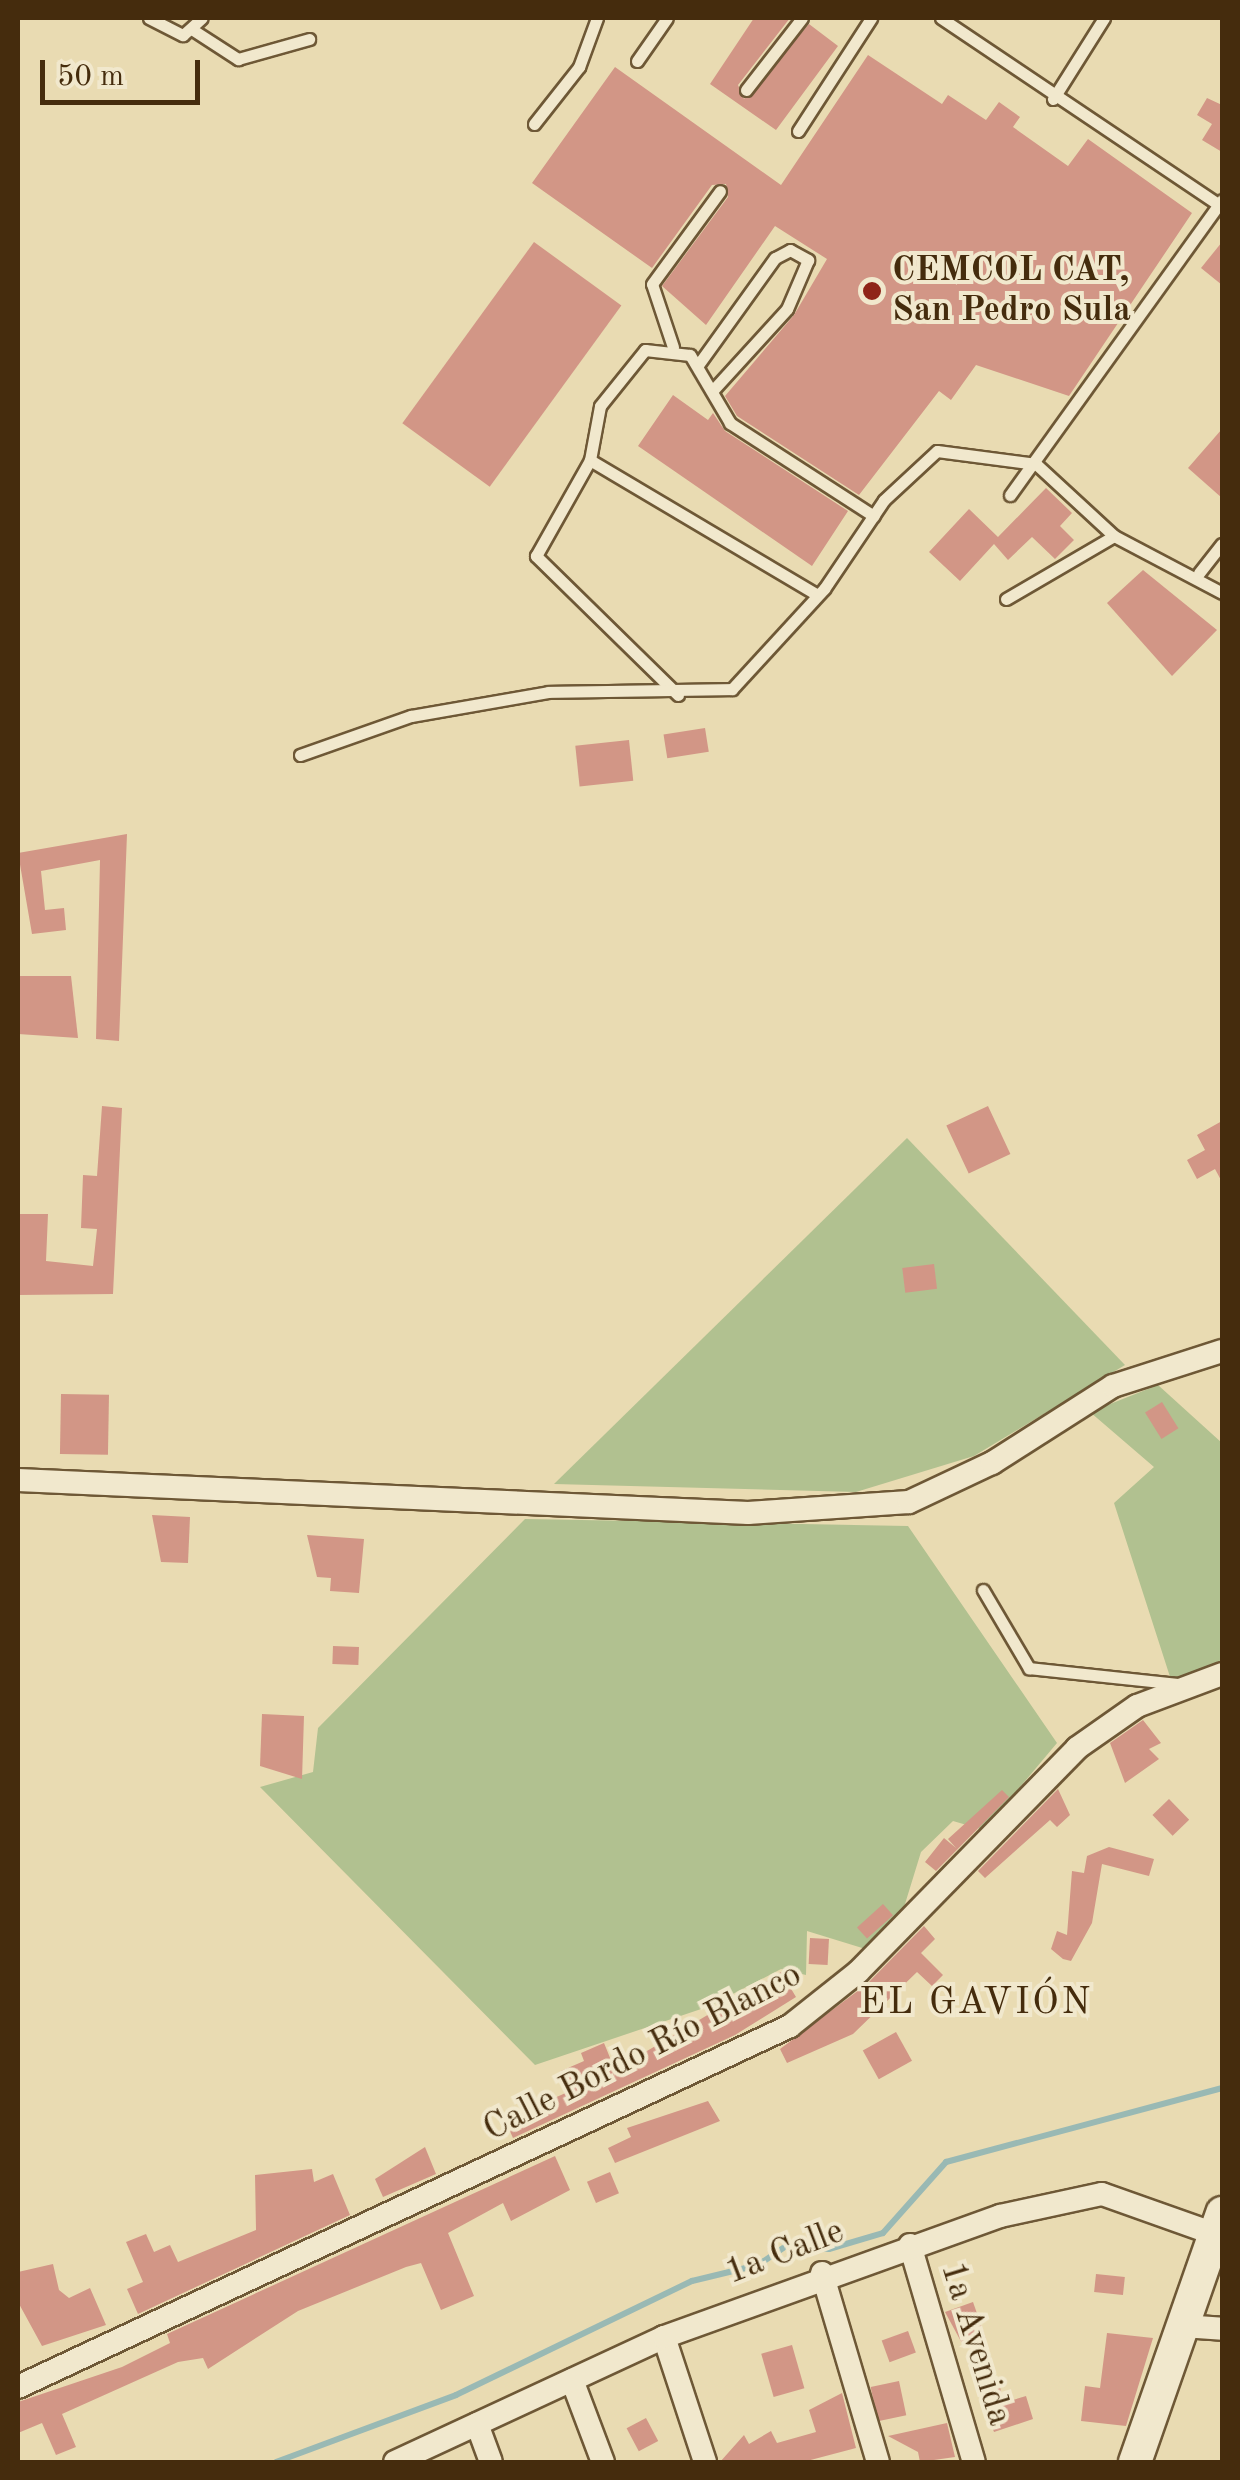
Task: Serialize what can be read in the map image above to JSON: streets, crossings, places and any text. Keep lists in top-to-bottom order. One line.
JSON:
{"streets":{"street":["Calle Bordo Río Blanco","1a Calle","1a Avenida"]},"crossings":[["1a Calle","1a Avenida"]],"districts":["EL GAVIÓN"],"places":["CEMCOL CAT, San Pedro Sula"],"scale_bar":"50 m"}
